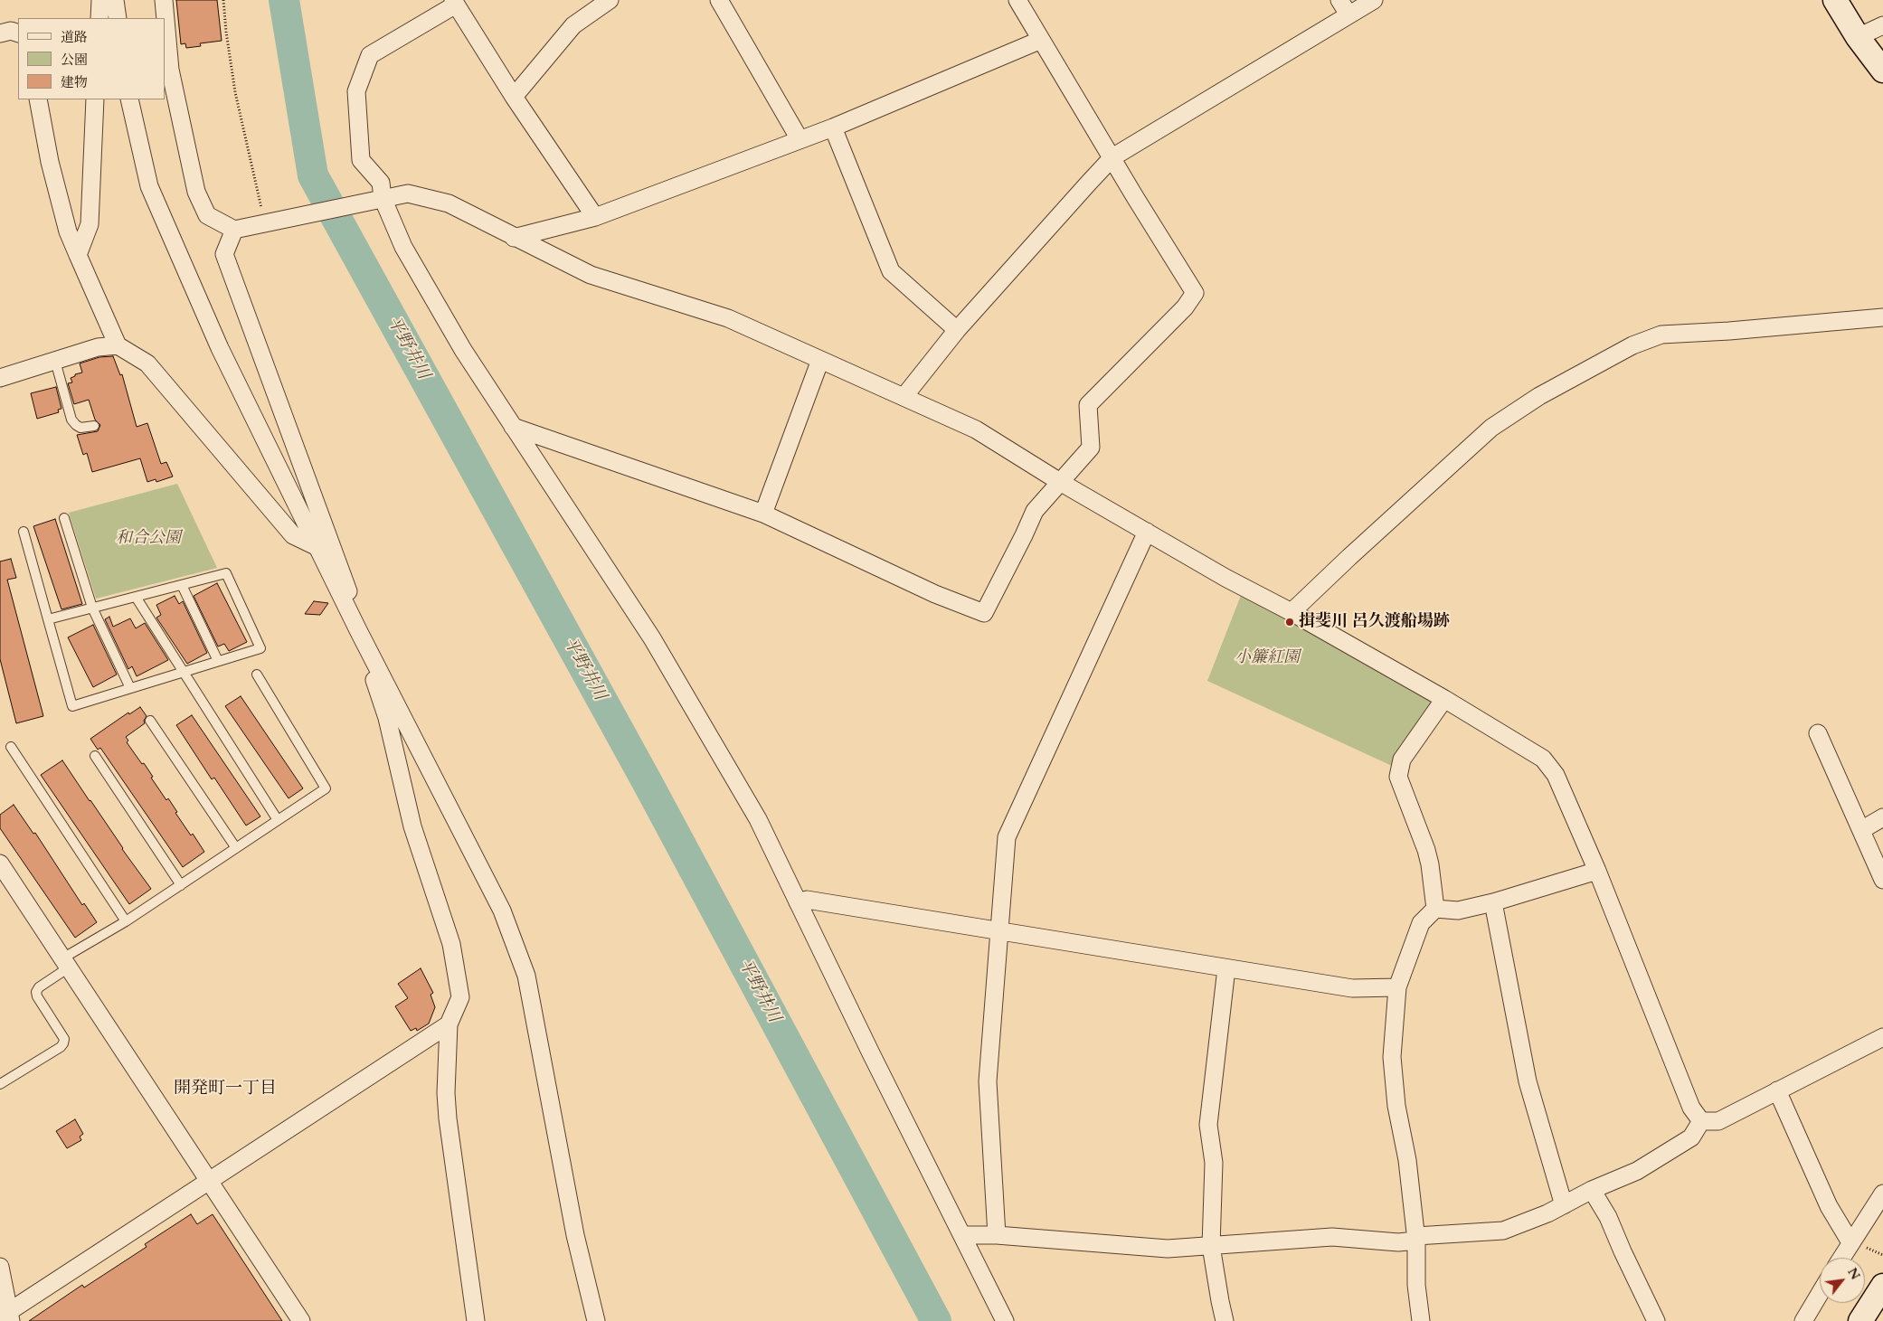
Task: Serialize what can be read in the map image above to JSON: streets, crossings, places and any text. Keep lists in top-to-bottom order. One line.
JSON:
{"districts":["開発町一丁目"],"water":["平野井川"],"parks":["和合公園","小簾紅園"],"places":["揖斐川 呂久渡船場跡"],"legend":["道路","公園","建物"],"north":"top right"}
